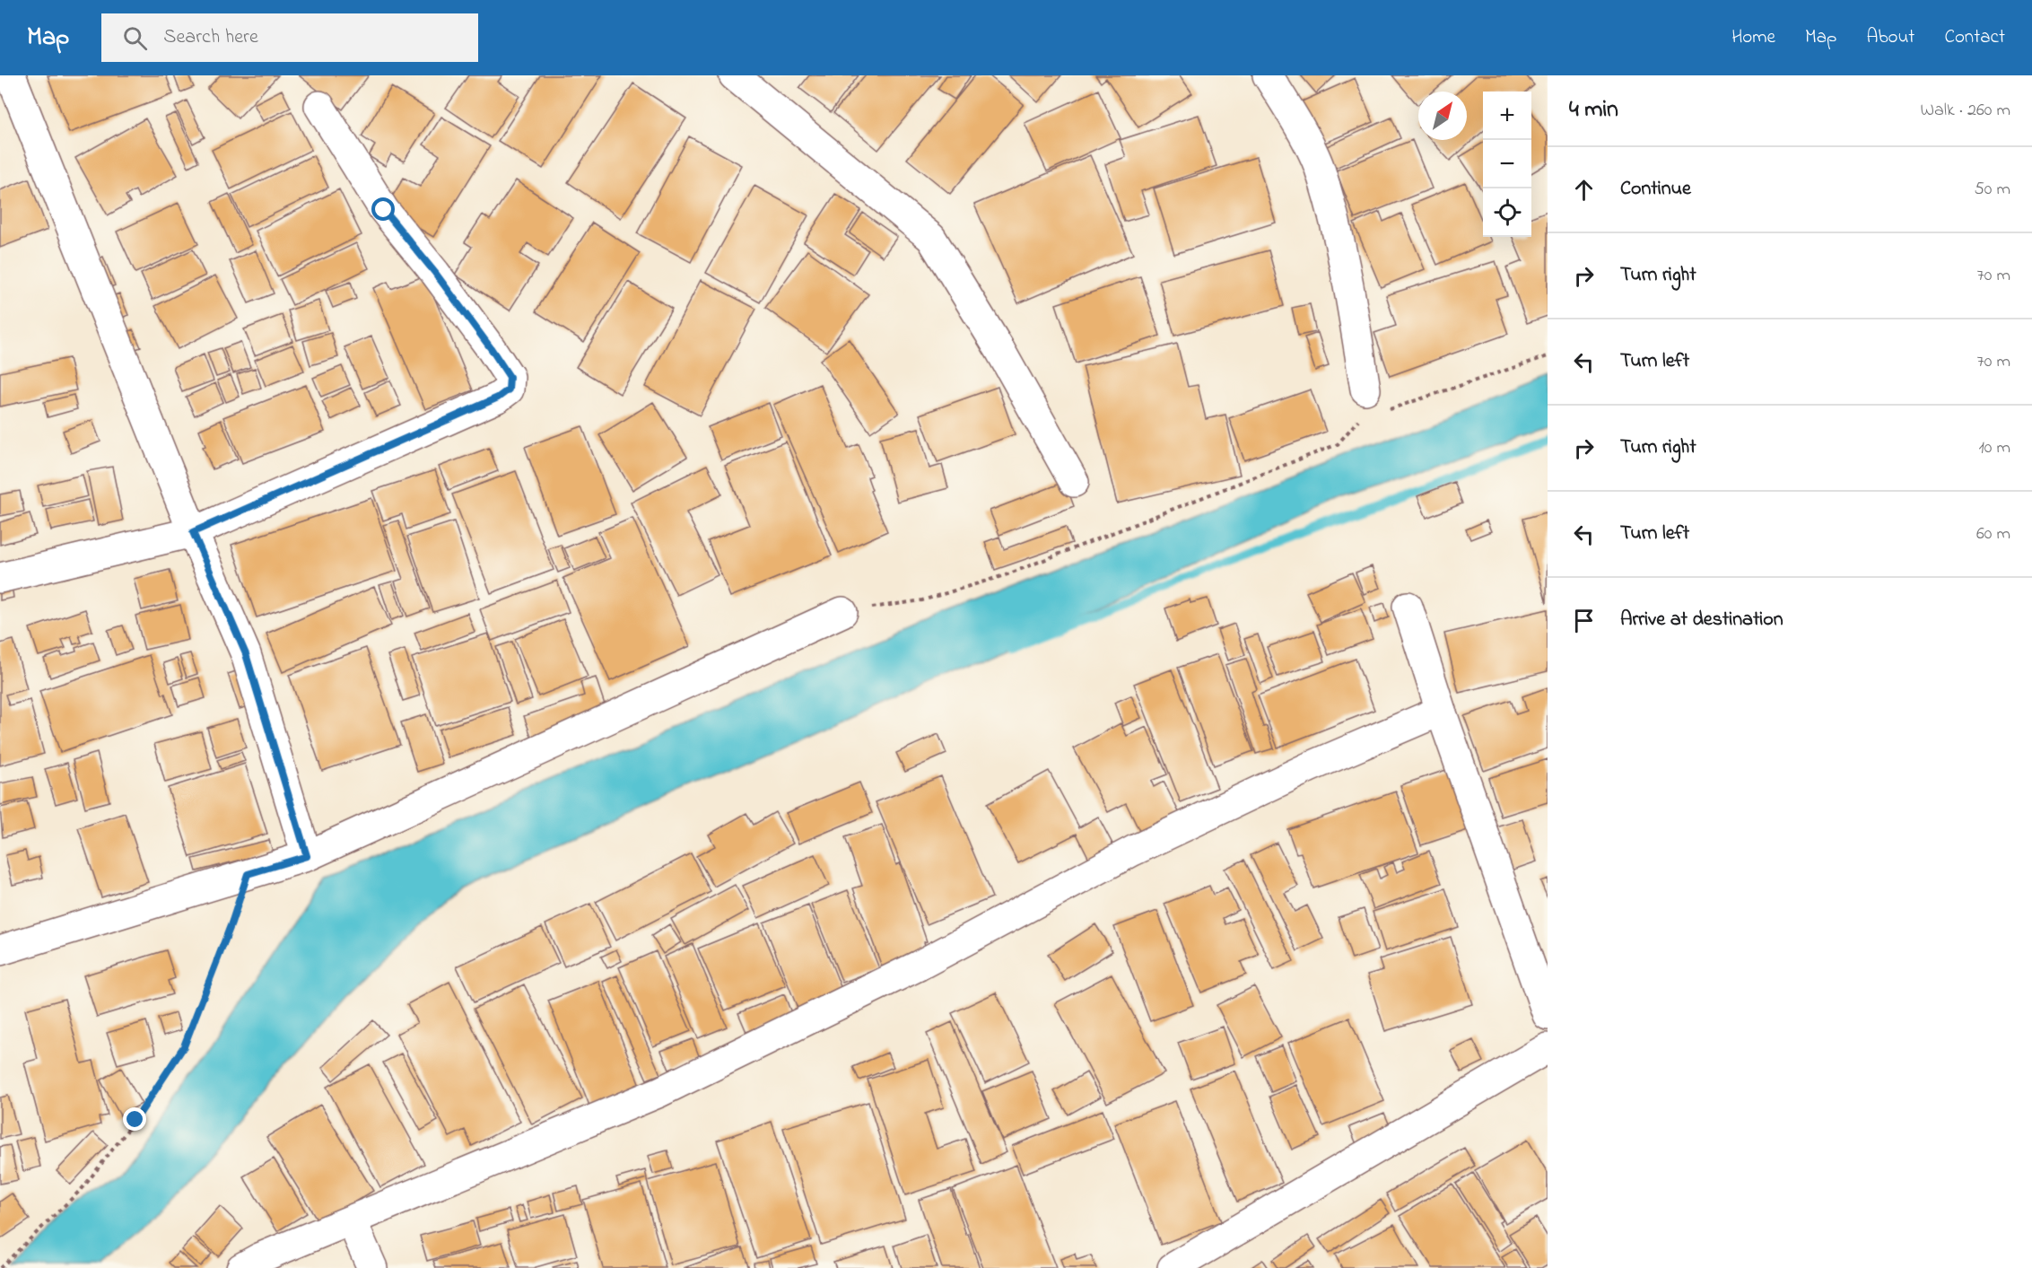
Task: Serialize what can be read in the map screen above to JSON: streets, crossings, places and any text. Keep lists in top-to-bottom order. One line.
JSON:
{"north":"top right","page":{"header":"Map","search":"Search here","nav":["Home","Map","About","Contact"],"heading":["4 min","Walk · 260 m"],"map_buttons":["+","−"],"list":[["Continue","50 m"],["Turn right","70 m"],["Turn left","70 m"],["Turn right","10 m"],["Turn left","60 m"],"Arrive at destination"]}}
